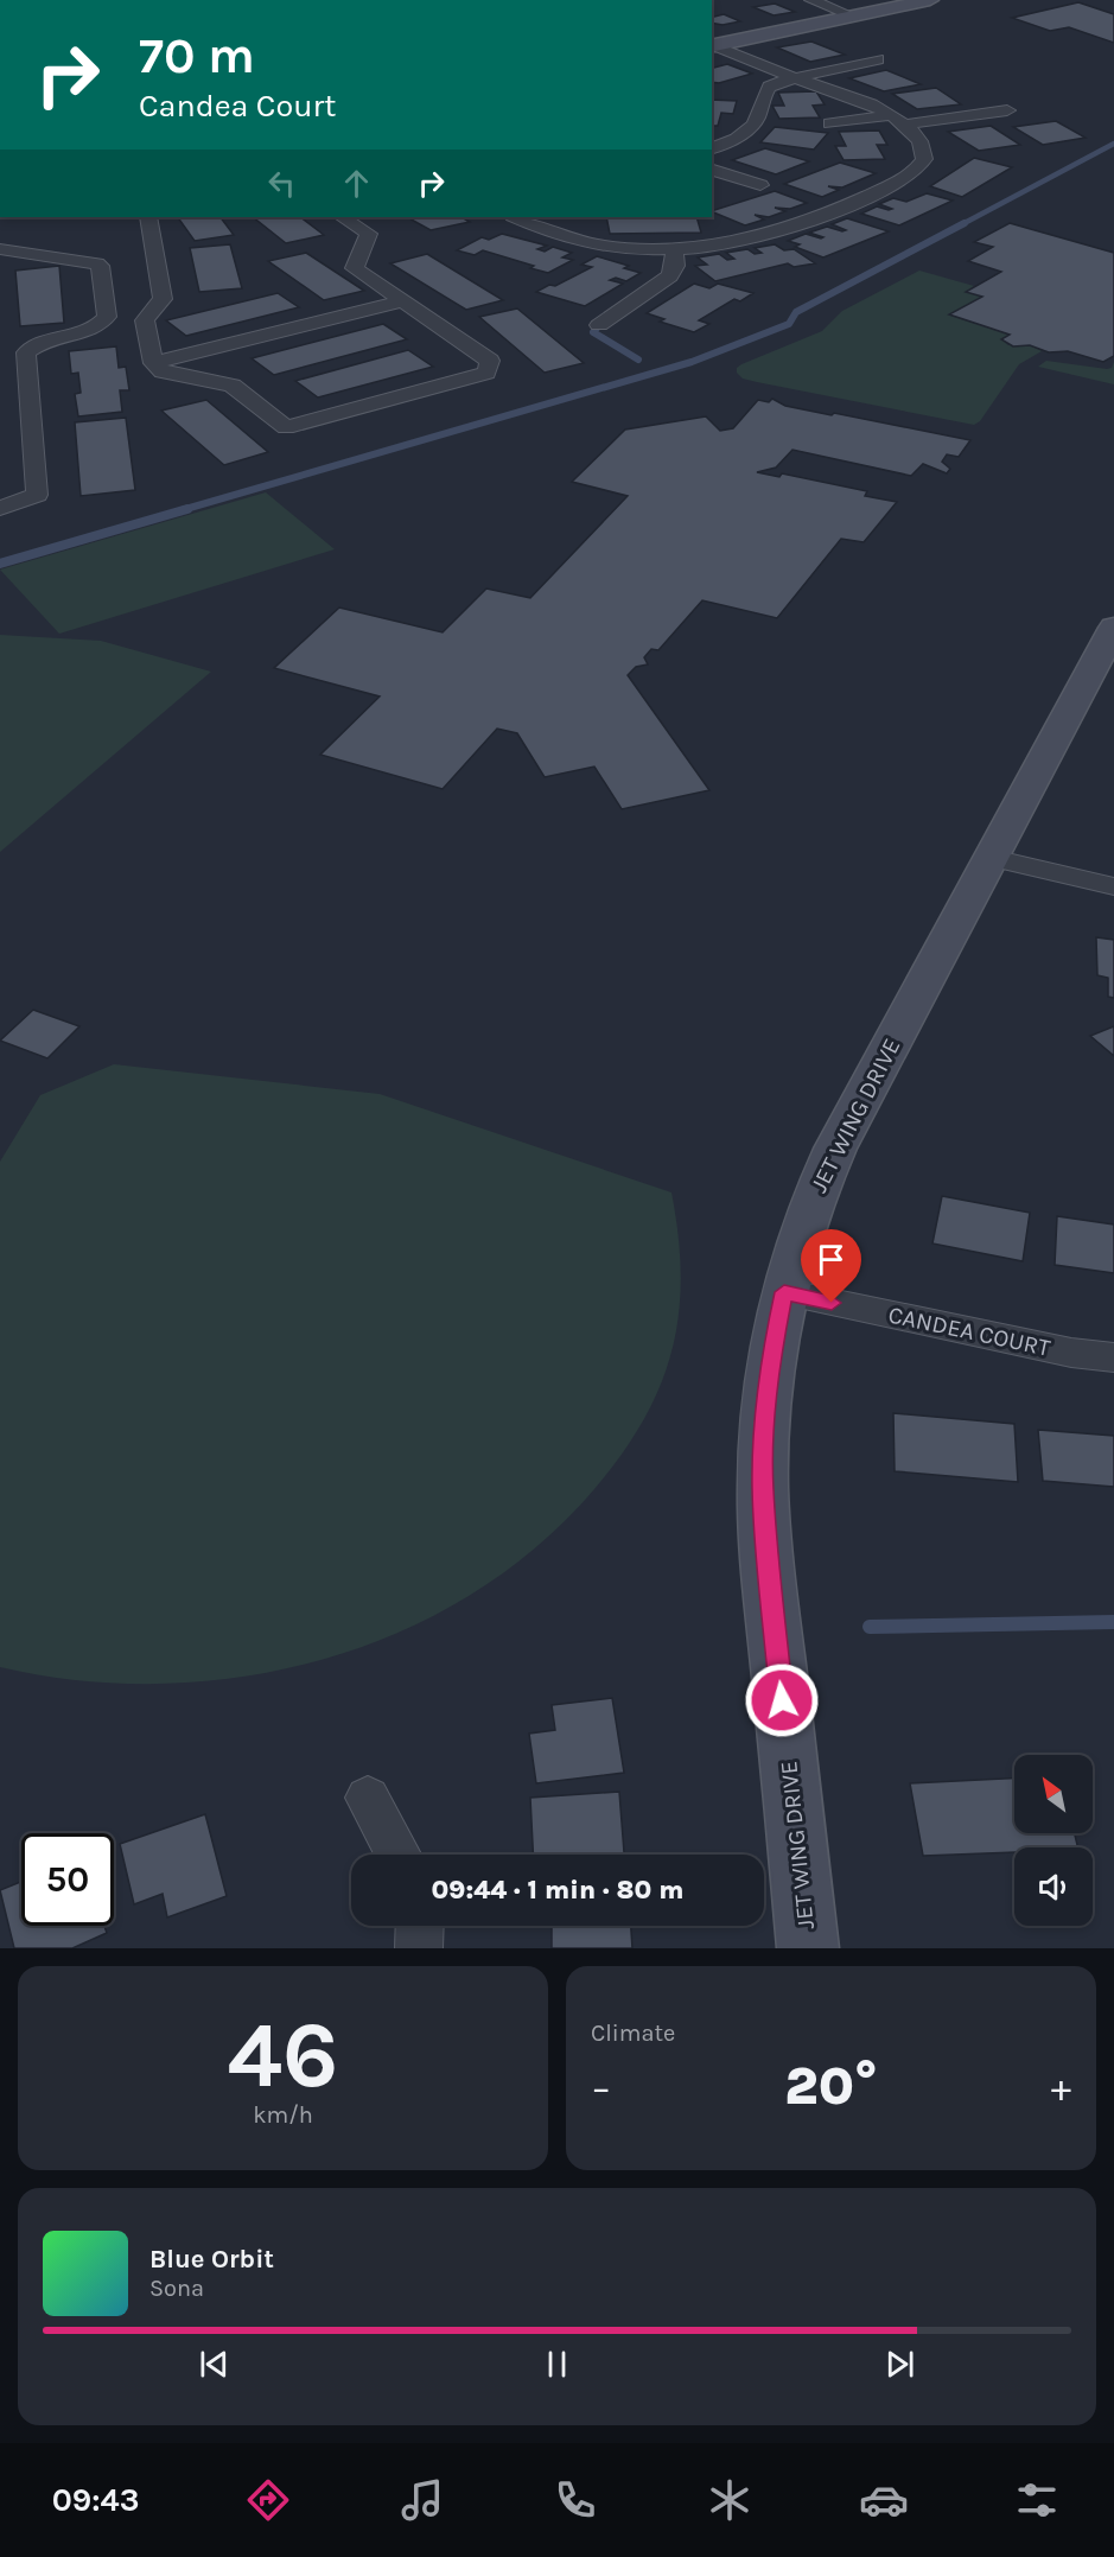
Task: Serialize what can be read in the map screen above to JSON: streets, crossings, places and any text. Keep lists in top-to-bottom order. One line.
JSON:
{"streets":{"main road":["JET WING DRIVE"],"street":["CANDEA COURT"]},"crossings":[["JET WING DRIVE","CANDEA COURT"]],"north":"top left","page":{"turn":["70 m","Candea Court"],"limit":"50","trip":"09:44 · 1 min · 80 m","tile":[["46","km/h"],"Climate"],"heat":["−","20°","+"],"song":["Blue Orbit","Sona"],"tabs":"09:43"}}
